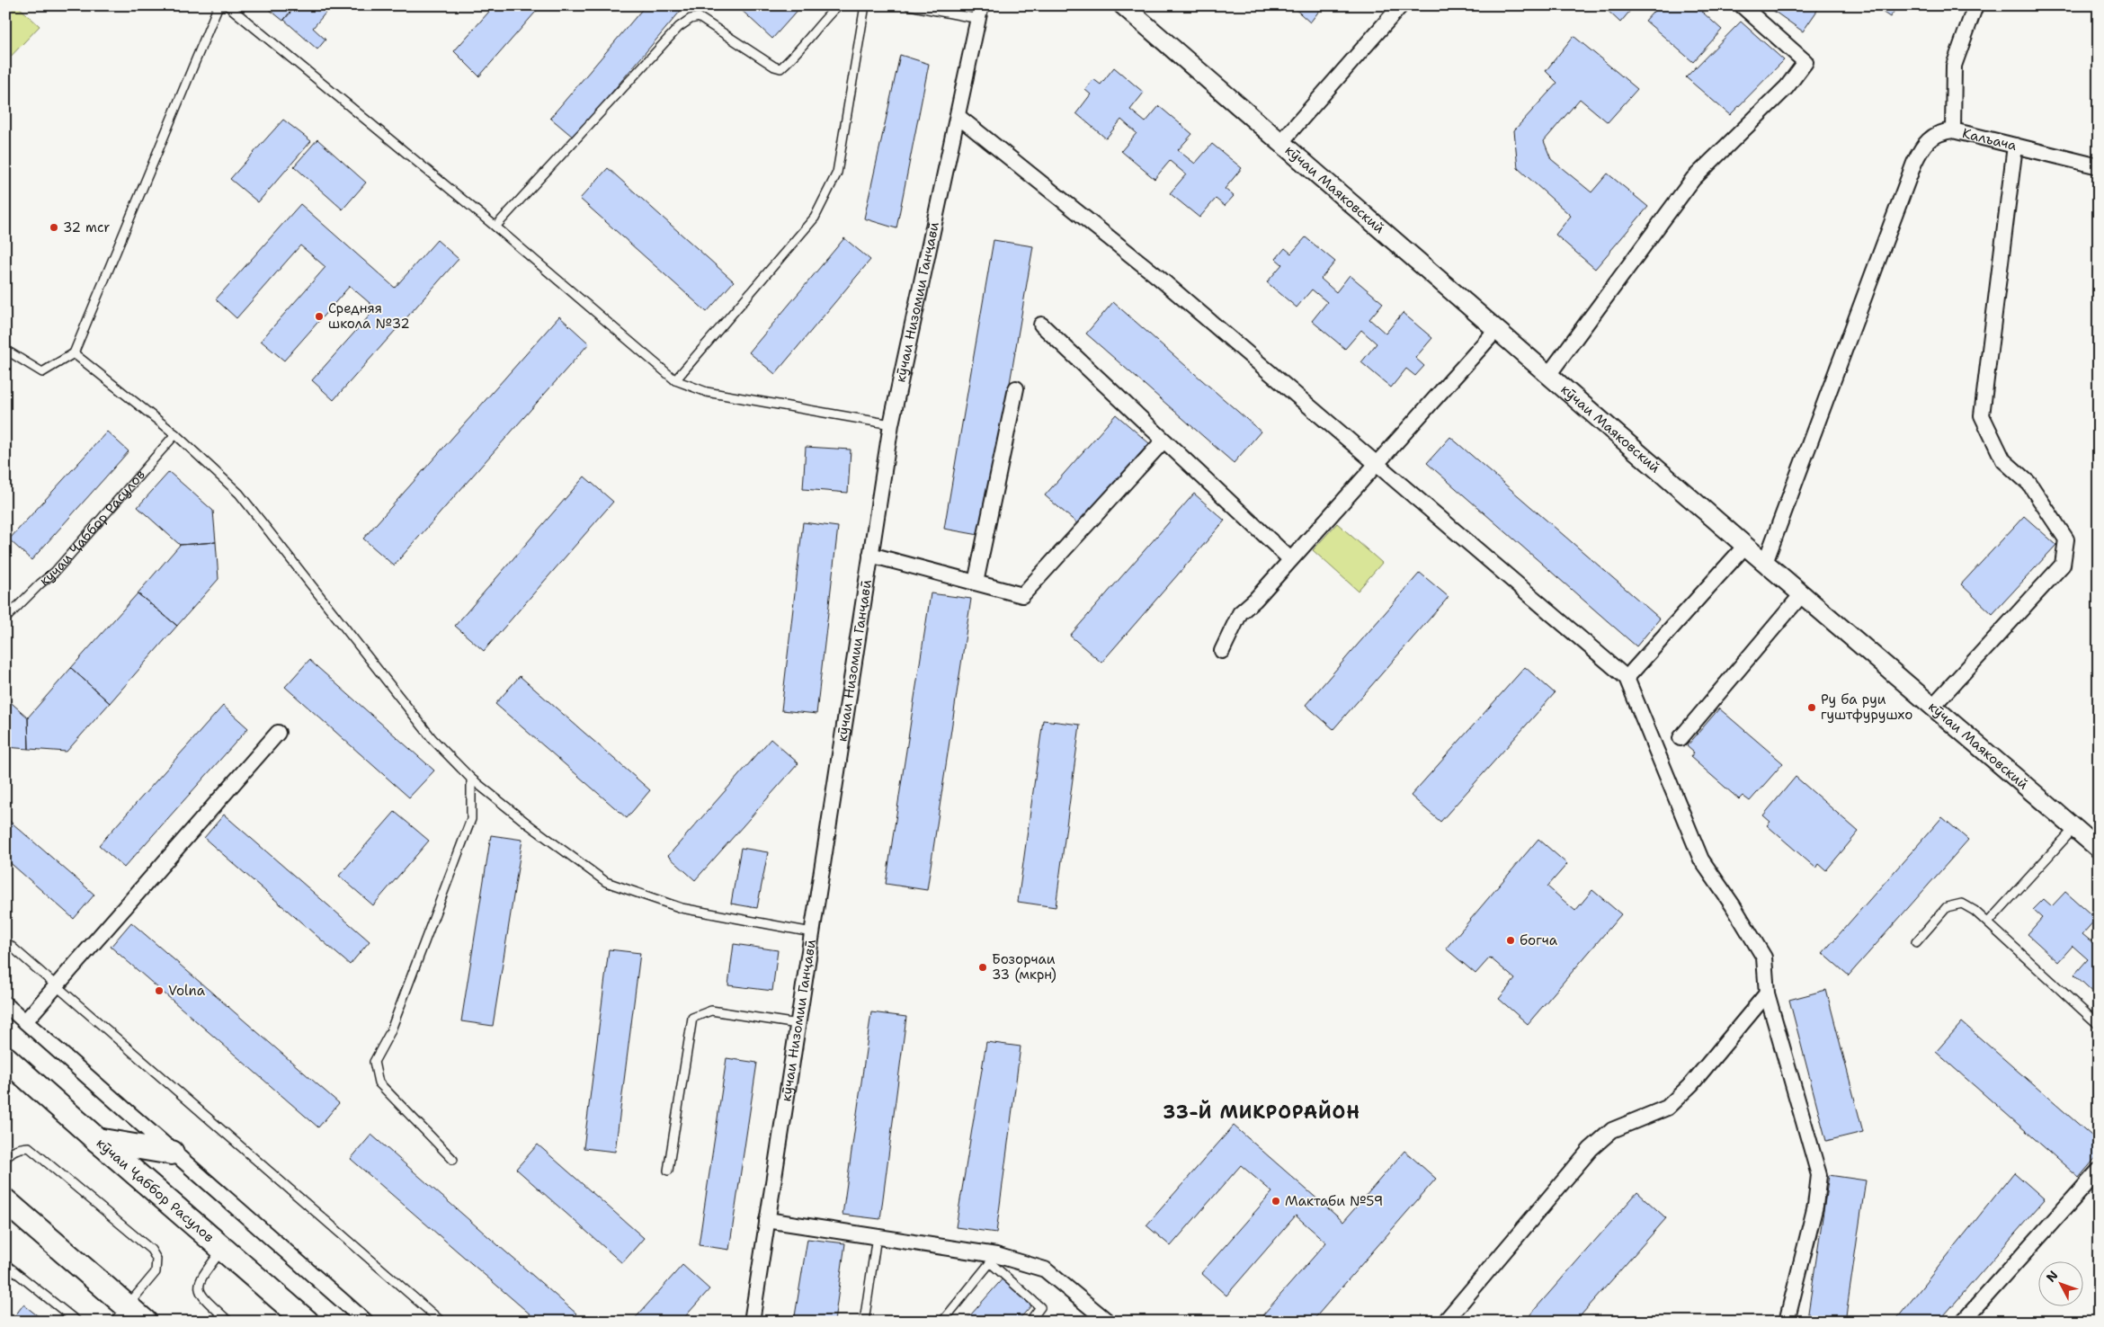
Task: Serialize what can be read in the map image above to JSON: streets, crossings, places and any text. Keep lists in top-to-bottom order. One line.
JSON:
{"streets":{"main road":["кӯчаи Ҷаббор Расулов"],"street":["Калъача","кӯчаи Маяковский","кӯчаи Низомии Ганҷавӣ"]},"districts":["33-Й МИКРОРАЙОН"],"places":["32 mcr","Средняя школа №32","Ру ба руи гуштфурушхо","богча","Бозорчаи 33 (мкрн)","Volna","Мактаби №59"],"north":"top left"}
